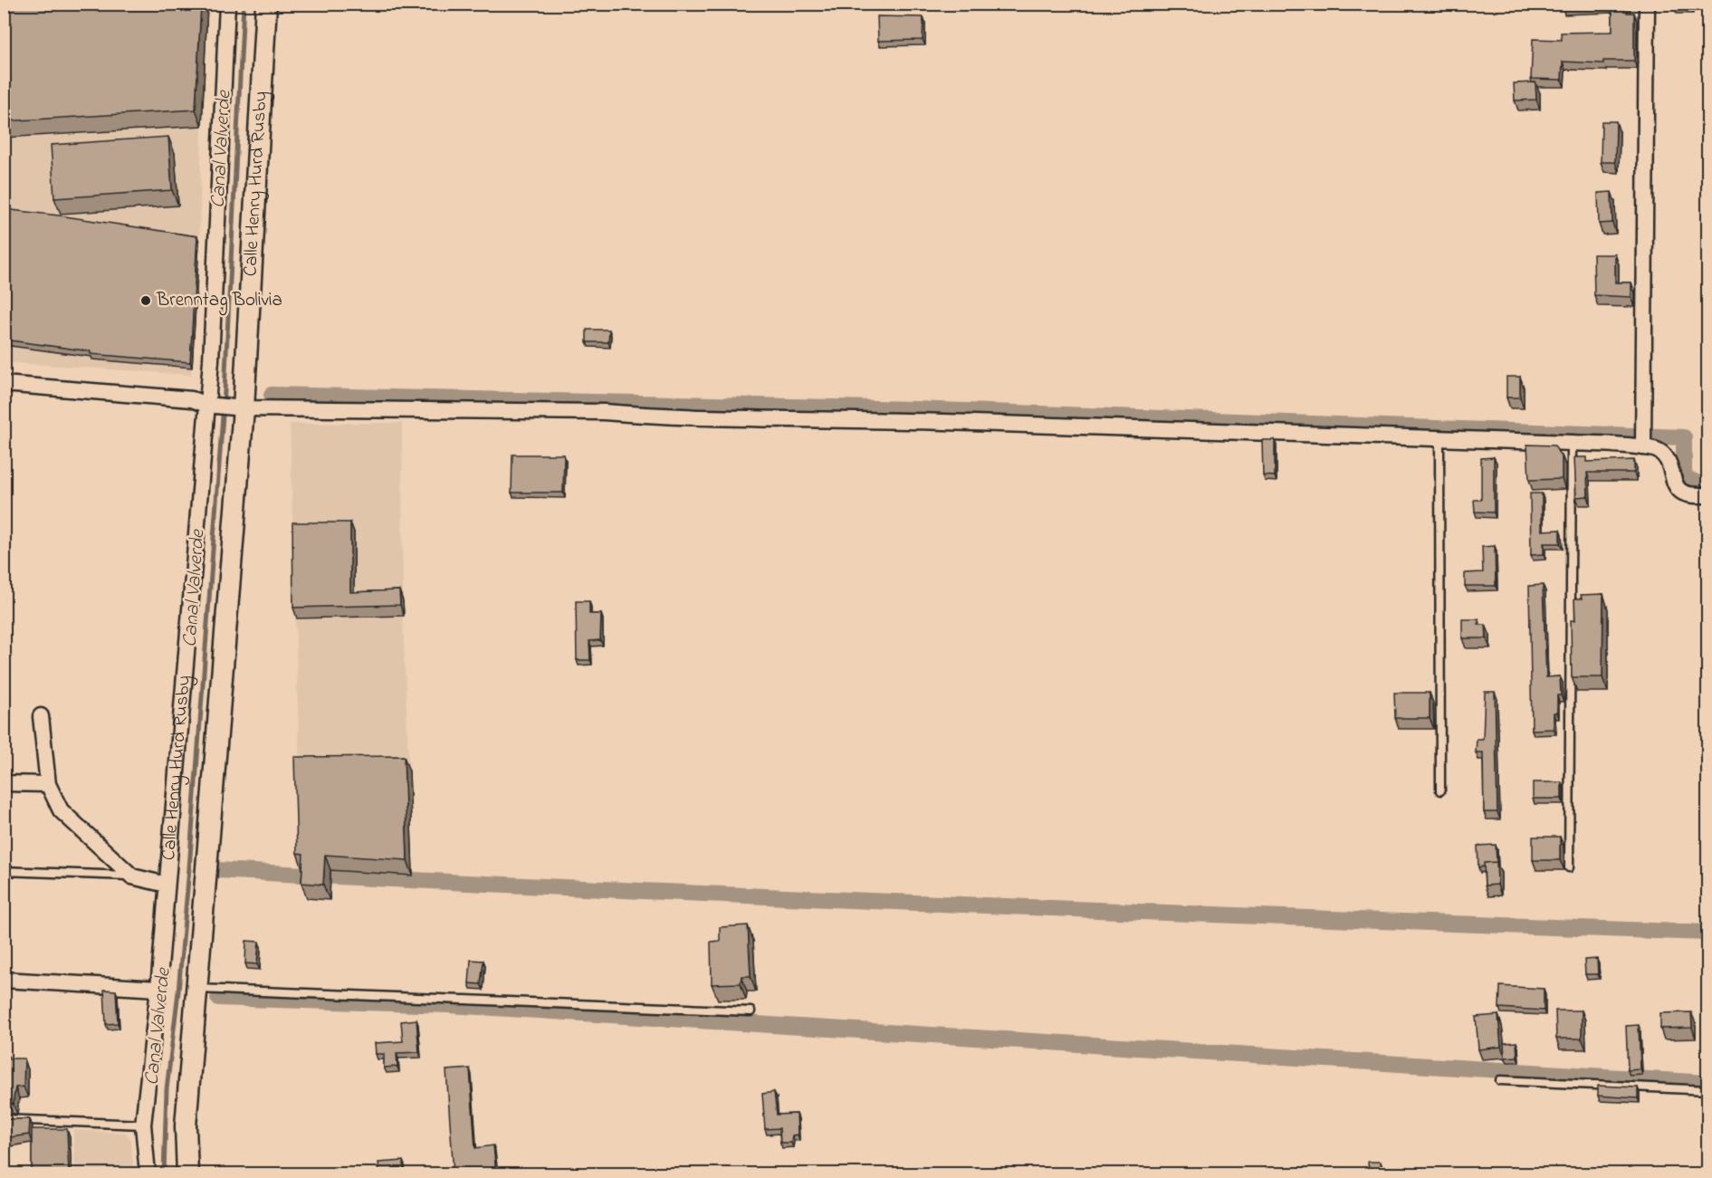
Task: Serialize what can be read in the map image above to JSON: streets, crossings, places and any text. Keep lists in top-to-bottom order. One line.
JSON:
{"streets":{"street":["Calle Henry Hurd Rusby"]},"water":["Canal Valverde"],"places":["Brenntag Bolivia"]}
